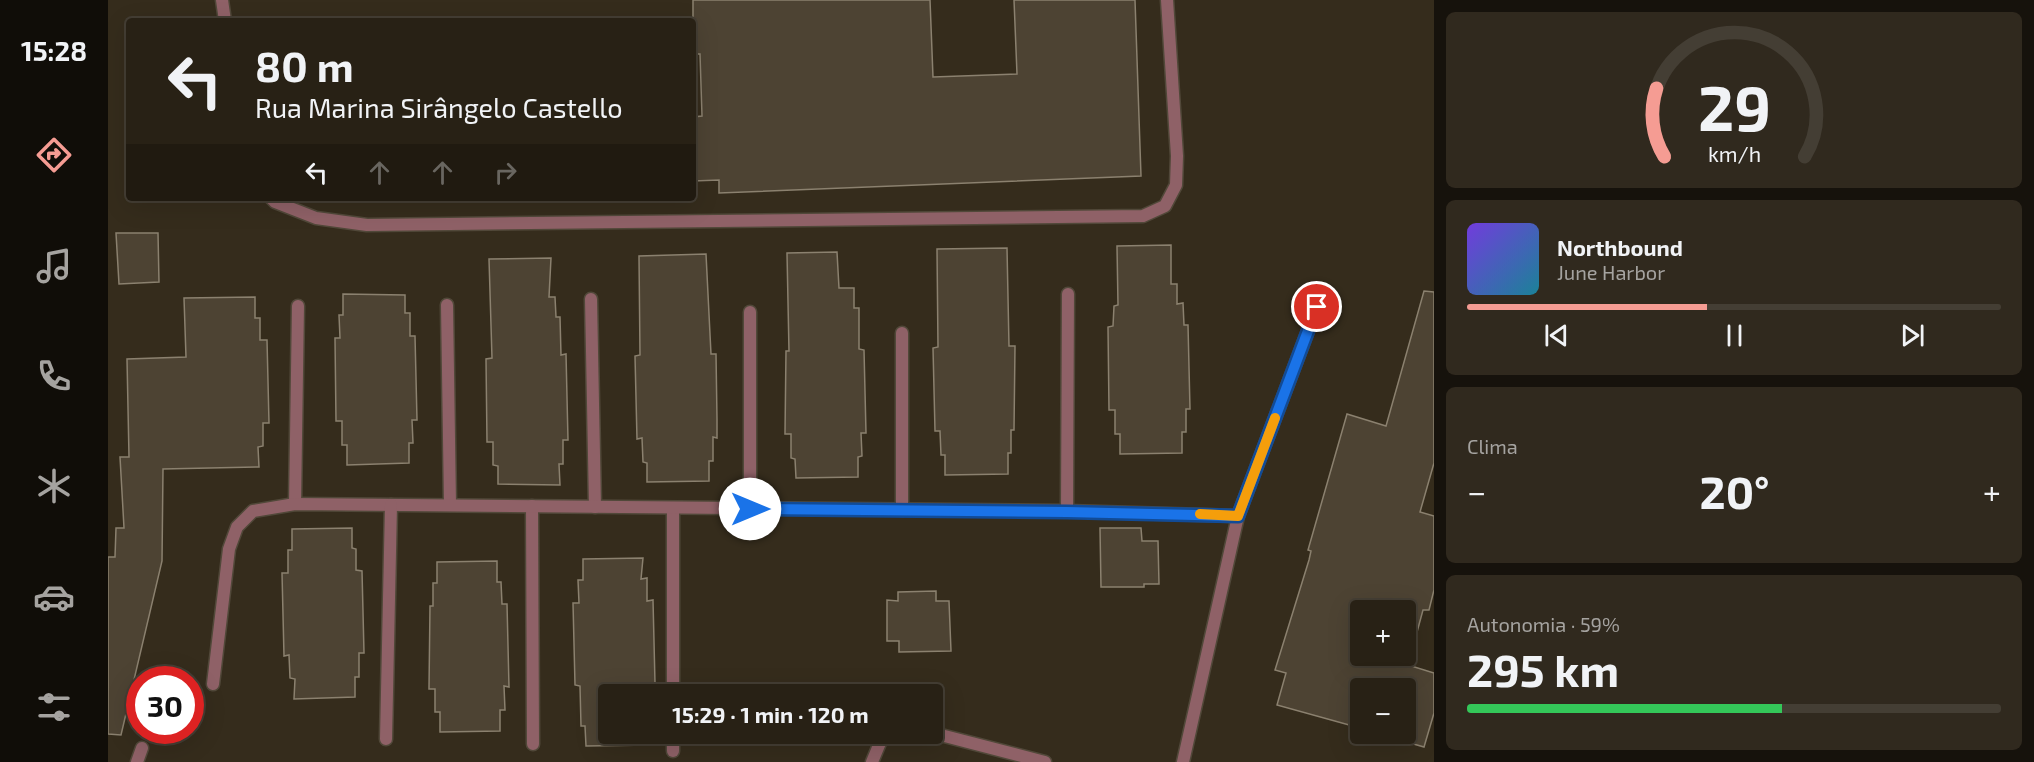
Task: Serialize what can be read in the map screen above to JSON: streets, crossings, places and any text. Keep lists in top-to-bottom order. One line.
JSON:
{"page":{"tabs":"15:28","turn":["80 m","Rua Marina Sirângelo Castello"],"song":["Northbound","June Harbor"],"tile":["Clima",["Autonomia · 59%","295 km"]],"heat":["−","20°","+"],"map_buttons":["+","−"],"limit":"30","trip":"15:29 · 1 min · 120 m","gauge":["29","km/h"]}}
